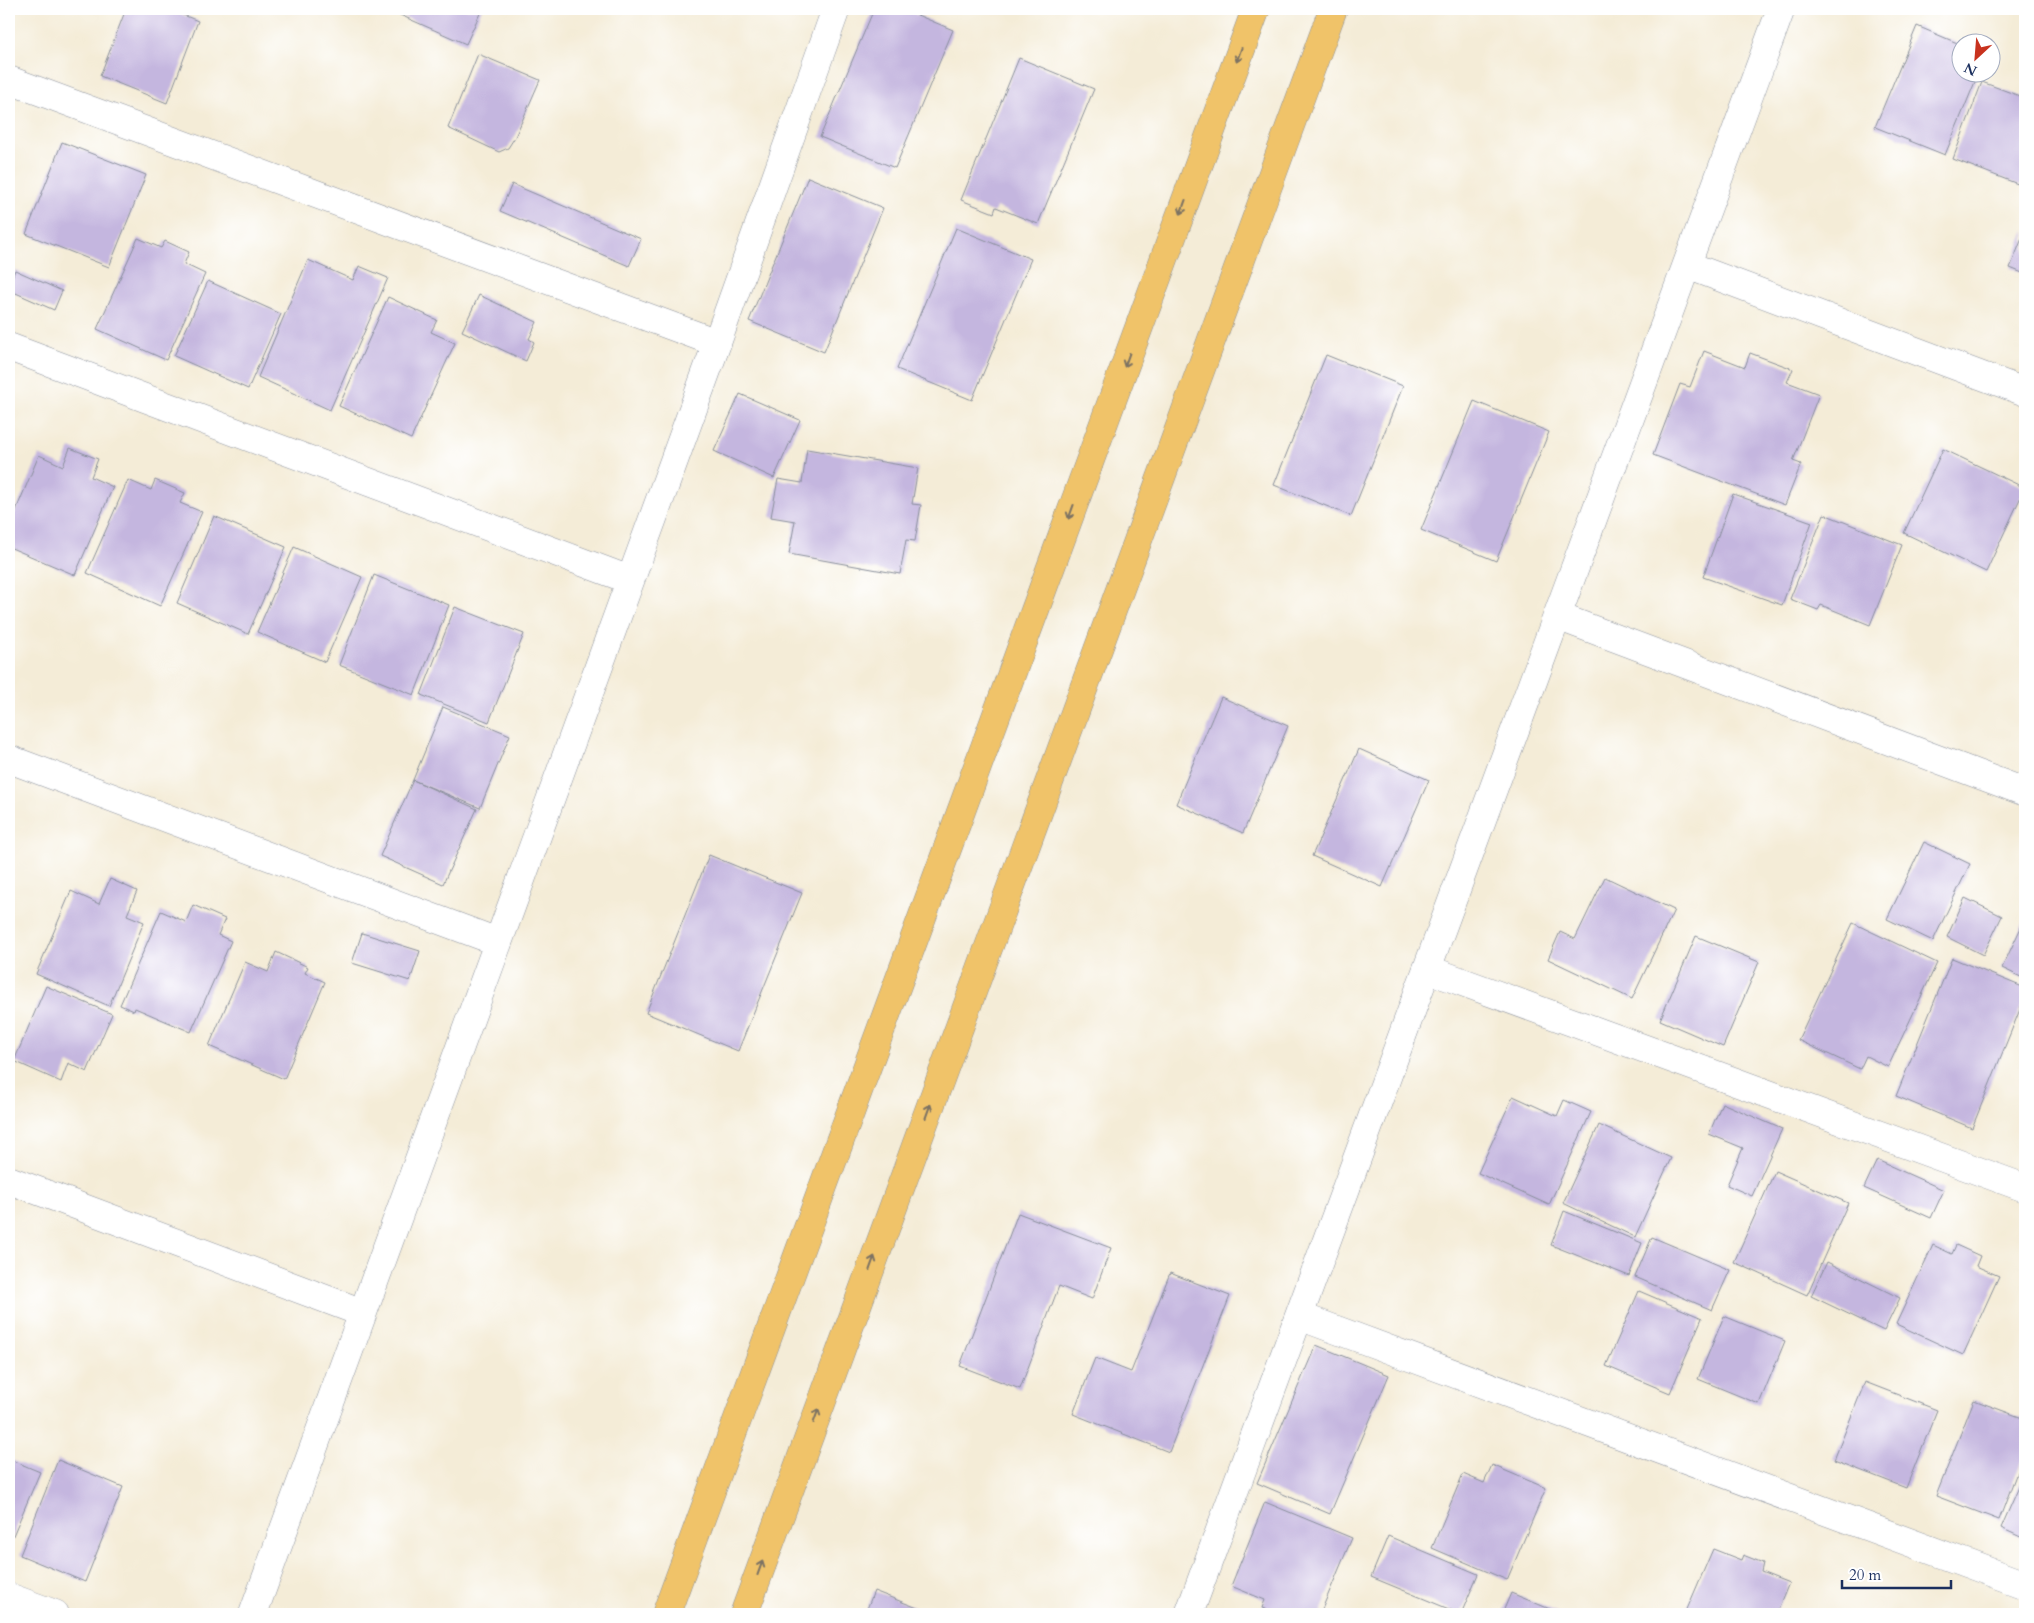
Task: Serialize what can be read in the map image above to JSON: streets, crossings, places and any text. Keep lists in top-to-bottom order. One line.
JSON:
{"scale_bar":"20 m","north":"bottom left"}
